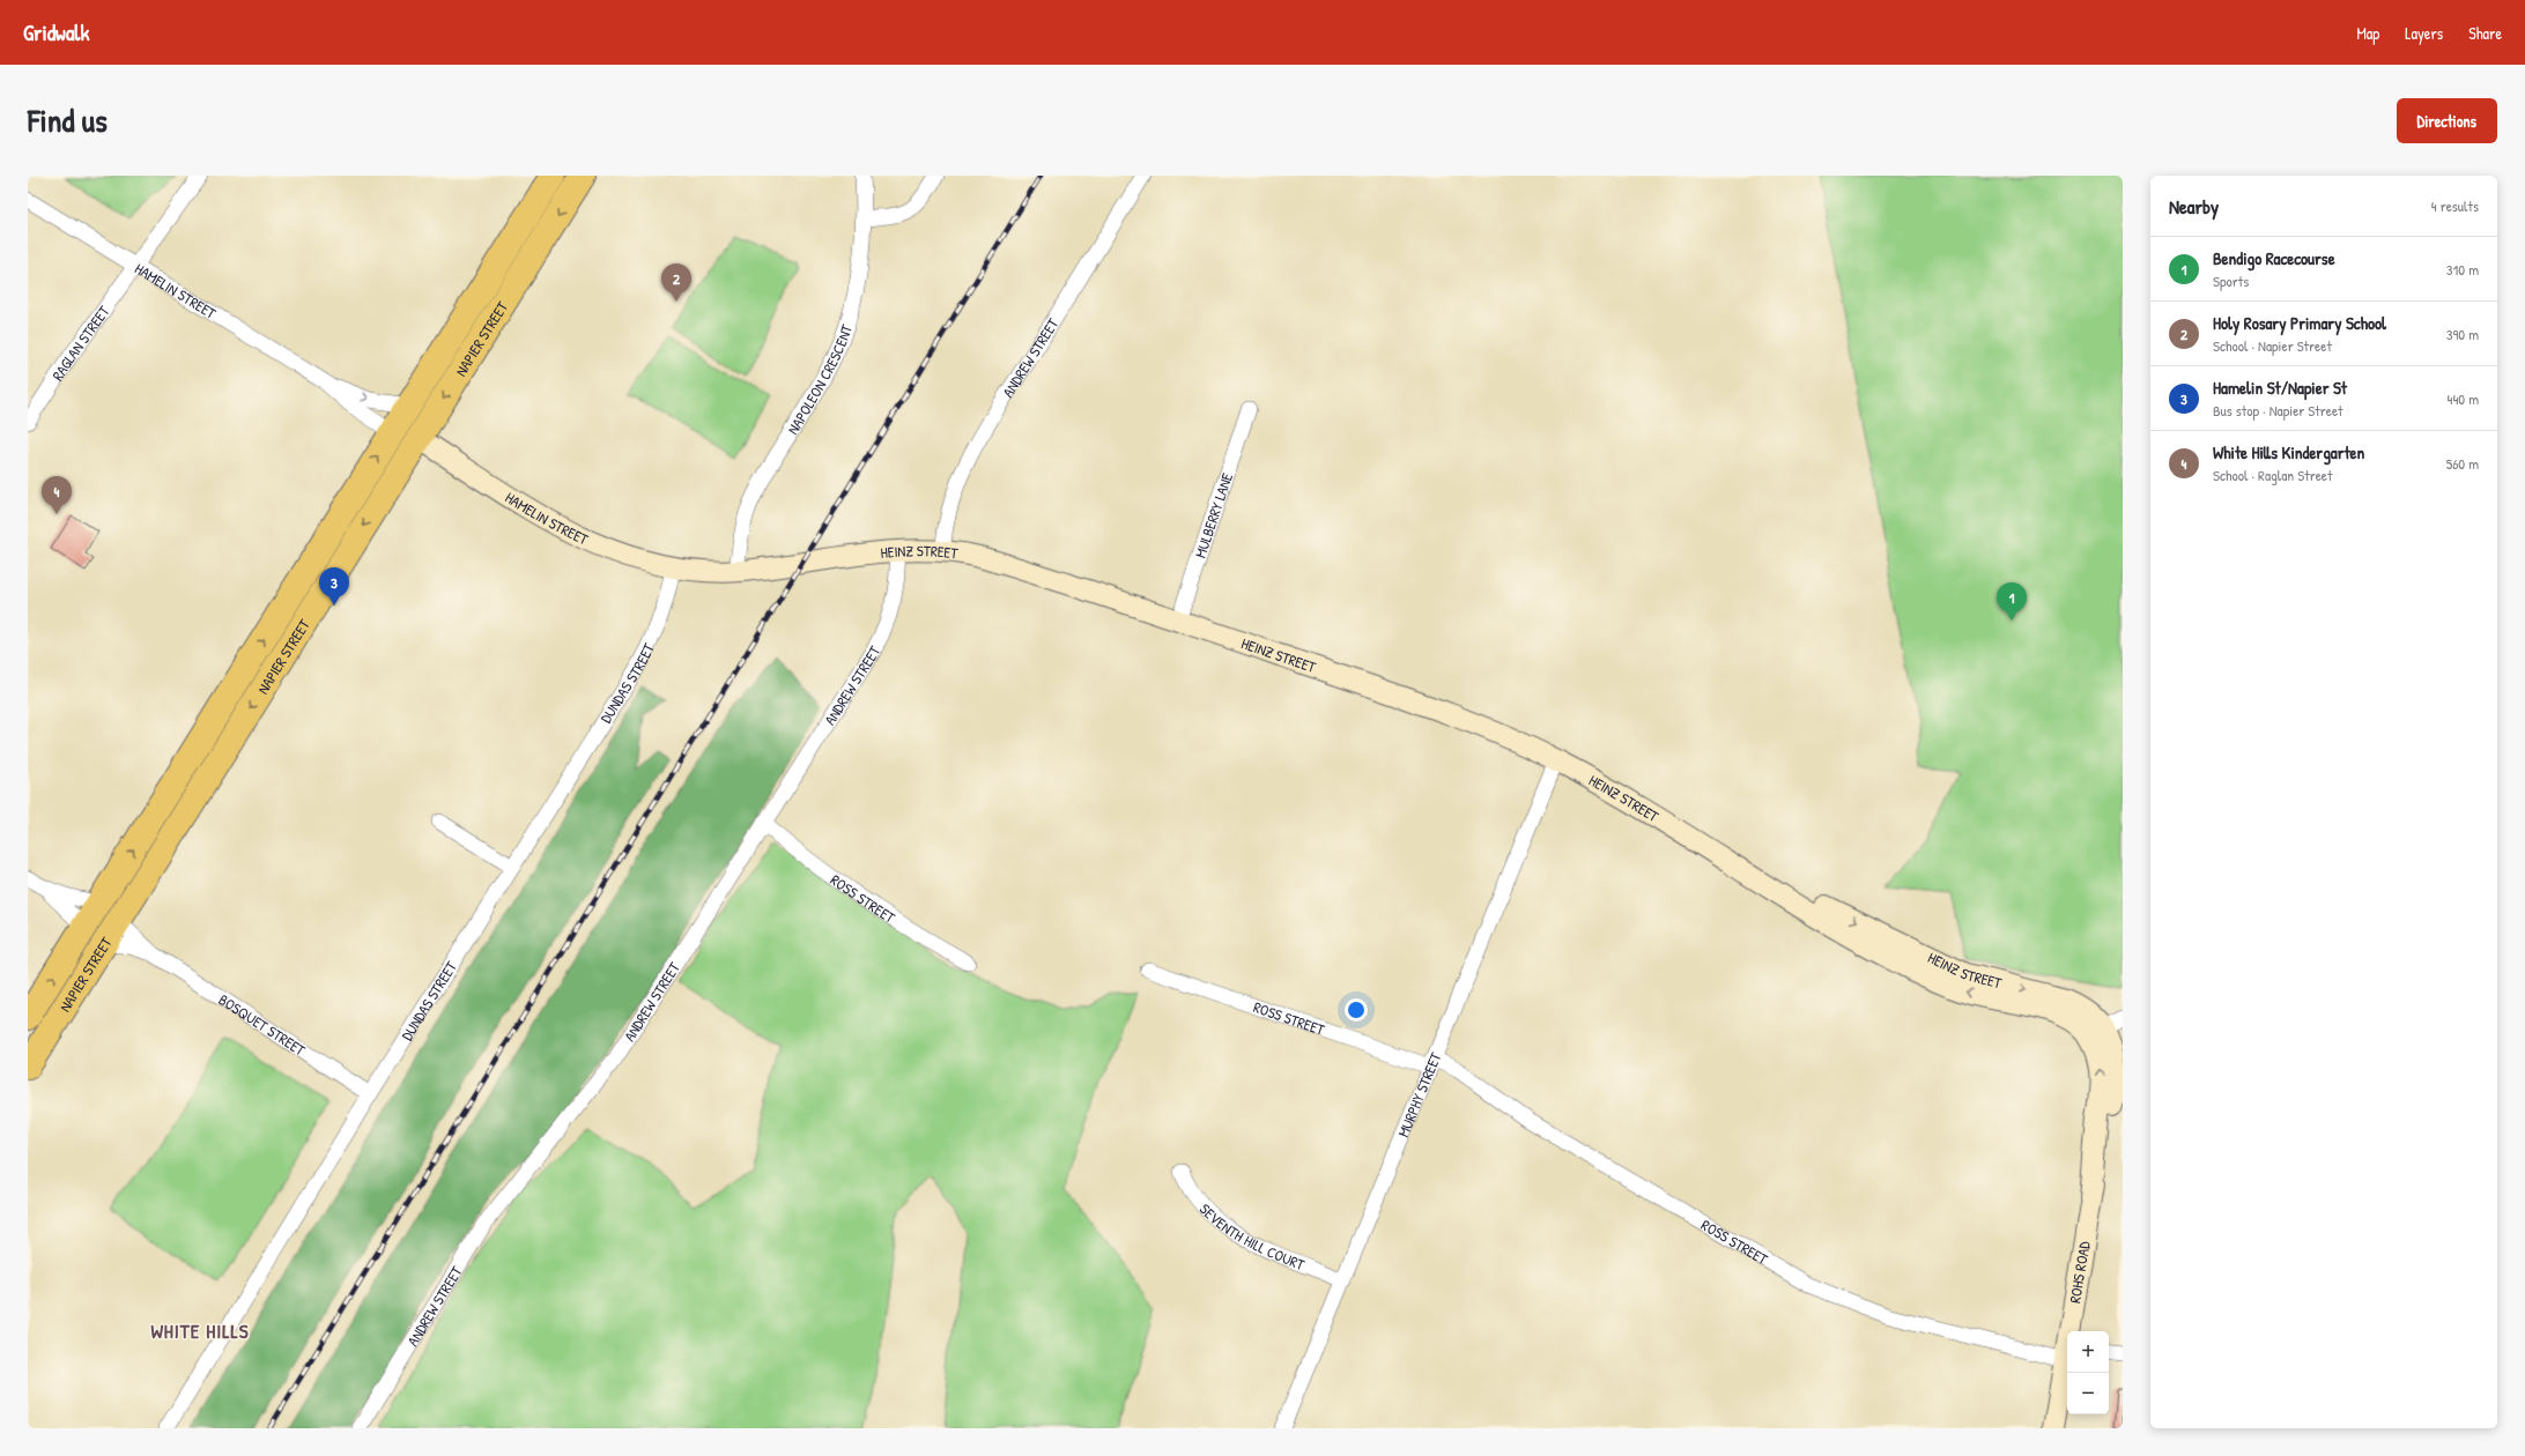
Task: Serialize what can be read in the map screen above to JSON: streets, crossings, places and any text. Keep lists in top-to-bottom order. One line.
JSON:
{"streets":{"highway":["HAMELIN STREET","NAPIER STREET"],"street":["RAGLAN STREET","ANDREW STREET","NAPOLEON CRESCENT","MULBERRY LANE","HEINZ STREET","DUNDAS STREET","ROSS STREET","BOSQUET STREET","MURPHY STREET","SEVENTH HILL COURT","ROHS ROAD"]},"crossings":[["HAMELIN STREET","NAPIER STREET"],["HAMELIN STREET","RAGLAN STREET"],["HAMELIN STREET","NAPOLEON CRESCENT"],["HAMELIN STREET","HEINZ STREET"],["HAMELIN STREET","DUNDAS STREET"],["NAPIER STREET","BOSQUET STREET"],["ANDREW STREET","HEINZ STREET"],["ANDREW STREET","ROSS STREET"],["MULBERRY LANE","HEINZ STREET"],["HEINZ STREET","MURPHY STREET"],["HEINZ STREET","ROHS ROAD"],["DUNDAS STREET","BOSQUET STREET"],["ROSS STREET","MURPHY STREET"],["ROSS STREET","ROHS ROAD"],["MURPHY STREET","SEVENTH HILL COURT"]],"districts":["WHITE HILLS"],"page":{"header":"Gridwalk","nav":["Map","Layers","Share"],"title":"Find us","buttons":"Directions","heading":["Nearby","4 results"],"list":[{"mark":"1","name":"Bendigo Racecourse","note":"Sports","value":"310 m"},{"mark":"2","name":"Holy Rosary Primary School","note":"School · Napier Street","value":"390 m"},{"mark":"3","name":"Hamelin St/Napier St","note":"Bus stop · Napier Street","value":"440 m"},{"mark":"4","name":"White Hills Kindergarten","note":"School · Raglan Street","value":"560 m"}],"pins":["2","4","3","1"],"map_buttons":["+","−"]}}
